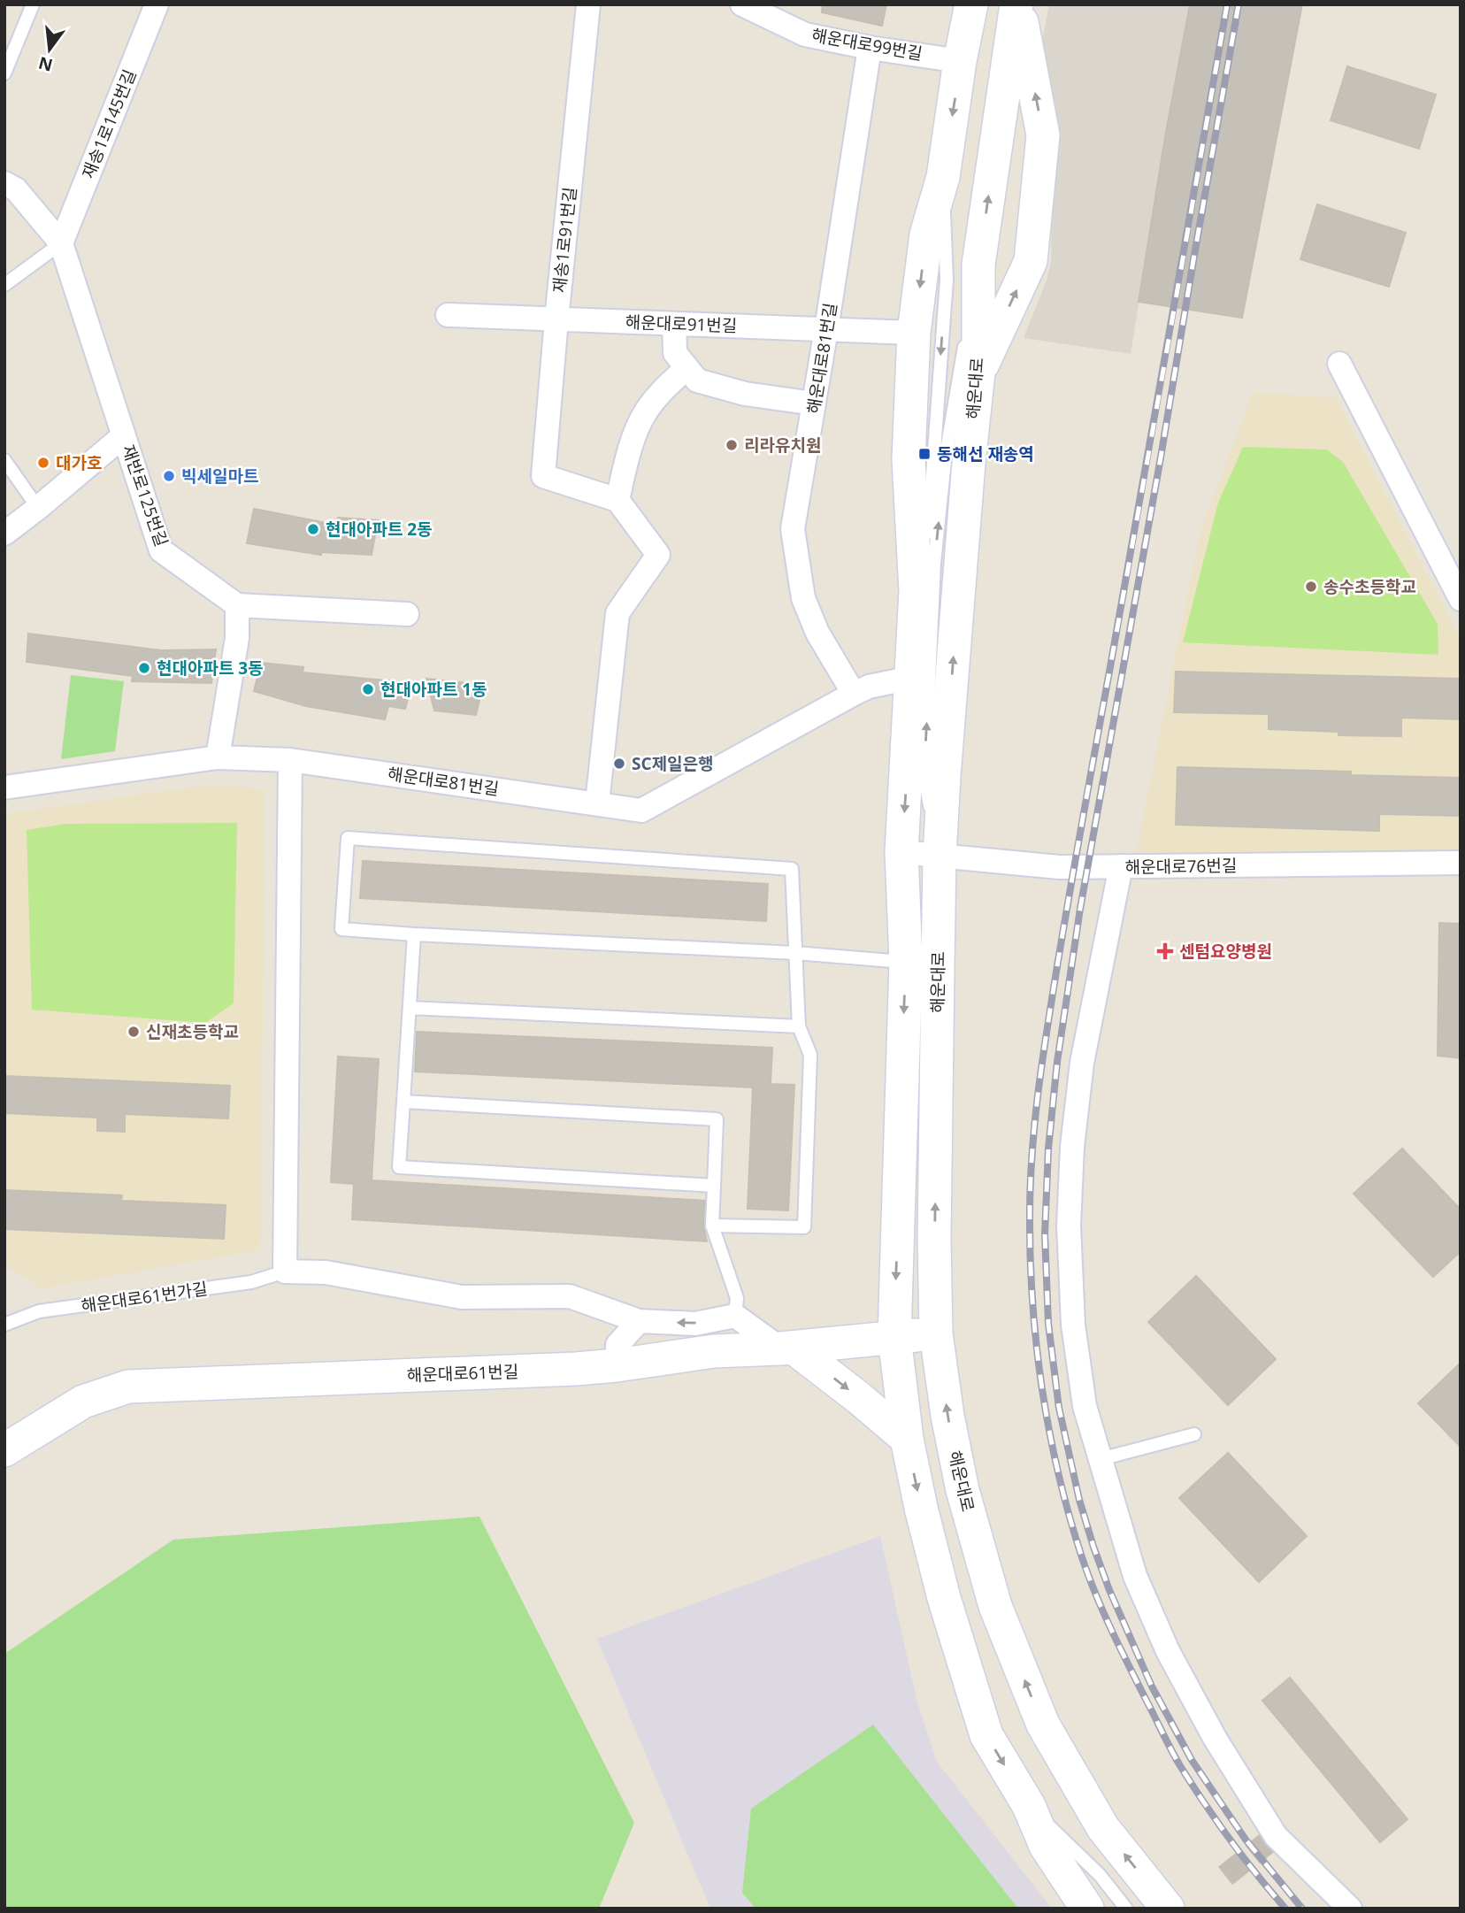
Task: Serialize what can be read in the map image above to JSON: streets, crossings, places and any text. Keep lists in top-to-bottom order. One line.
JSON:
{"streets":{"main road":["해운대로","해운대로61번길"],"street":["해운대로99번길","재송1로145번길","재송1로91번길","해운대로91번길","해운대로81번길","재반로125번길","해운대로76번길"],"lane":["해운대로61번가길"]},"crossings":[["해운대로99번길","해운대로81번길"],["해운대로99번길","해운대로"],["재송1로145번길","재반로125번길"],["재송1로91번길","해운대로91번길"],["해운대로91번길","해운대로81번길"],["해운대로91번길","해운대로"],["해운대로81번길","해운대로"],["해운대로","해운대로76번길"],["해운대로","해운대로61번길"]],"places":{"other":["리라유치원","대가호","빅세일마트","현대아파트 2동","송수초등학교","현대아파트 3동","현대아파트 1동","SC제일은행","신재초등학교"],"transit":["동해선 재송역"],"health":["센텀요양병원"]},"north":"bottom"}
